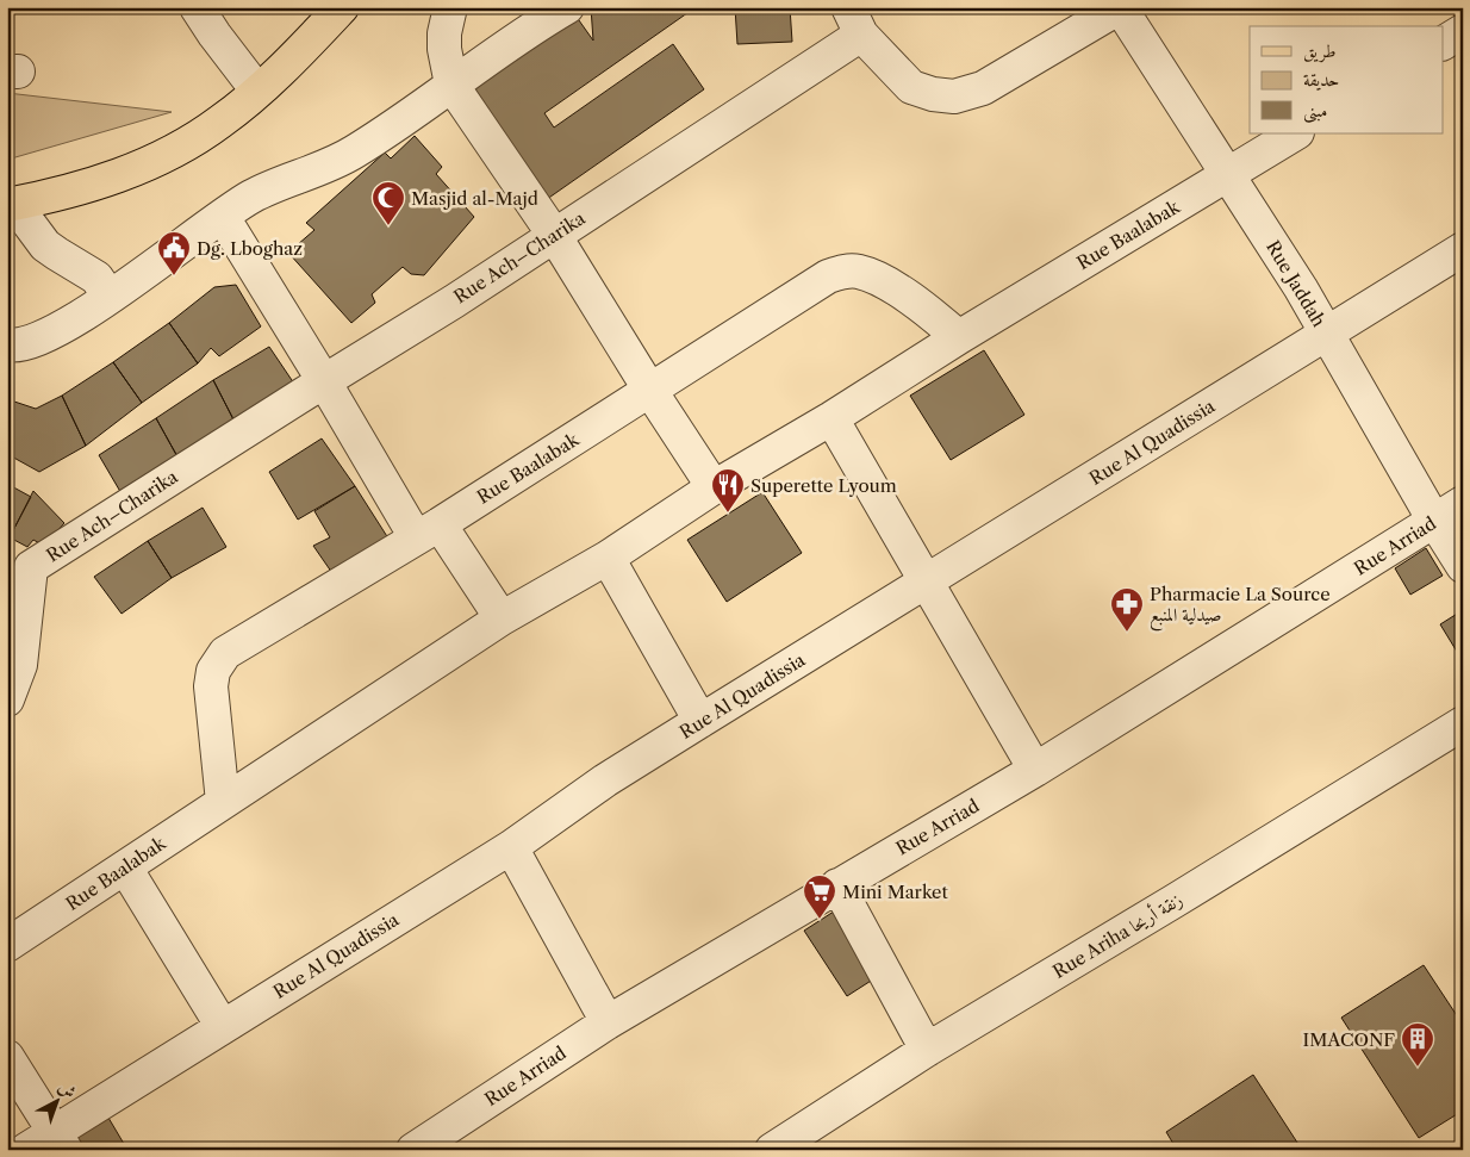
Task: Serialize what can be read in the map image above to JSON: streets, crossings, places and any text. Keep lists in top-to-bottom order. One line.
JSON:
{"streets":{"street":["Rue Baalabak","Rue Ach–Charika","Rue Jaddah","Rue Al Quadissia","Rue Arriad","Rue Ariha زنقة أريحا"]},"crossings":[["Rue Baalabak","Rue Jaddah"],["Rue Ach–Charika","Rue Jaddah"],["Rue Jaddah","Rue Al Quadissia"],["Rue Jaddah","Rue Arriad"]],"places":{"mosque":["Masjid al-Majd"],"public building":["Dg. Lboghaz"],"restaurant":["Superette Lyoum"],"pharmacy":["Pharmacie La Source صيدلية المنبع"],"supermarket":["Mini Market"],"building":["IMACONF"]},"legend":["طريق","حديقة","مبنى"],"north":"top right"}
